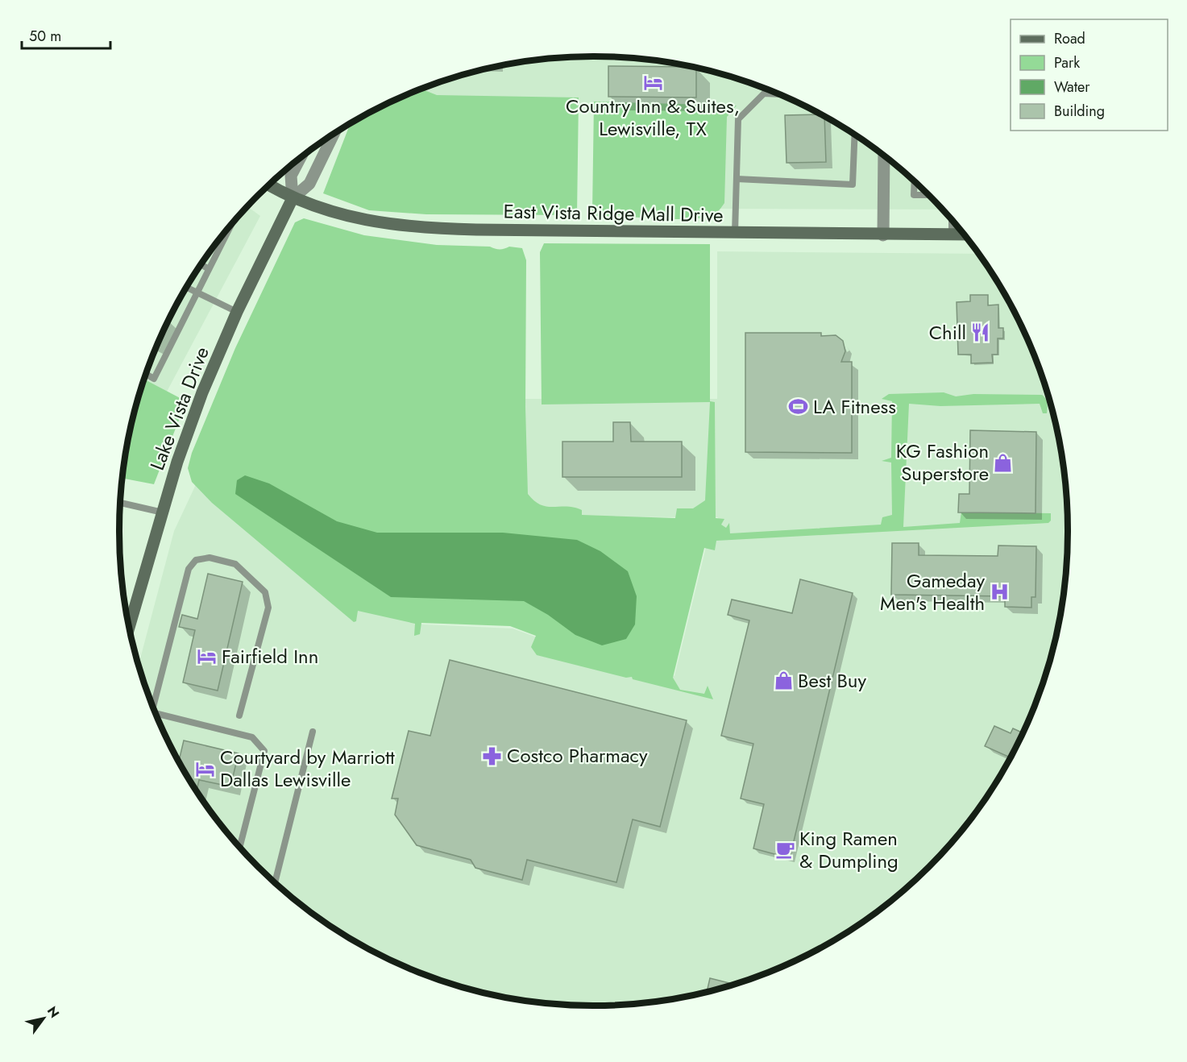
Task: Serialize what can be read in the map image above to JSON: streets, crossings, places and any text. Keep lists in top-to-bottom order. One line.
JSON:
{"streets":{"main road":["East Vista Ridge Mall Drive","Lake Vista Drive"]},"crossings":[["East Vista Ridge Mall Drive","Lake Vista Drive"]],"places":{"hotel":["Country Inn & Suites, Lewisville, TX","Fairfield Inn","Courtyard by Marriott Dallas Lewisville"],"restaurant":["Chill"],"sports":["LA Fitness"],"shop":["KG Fashion Superstore","Best Buy"],"hospital":["Gameday Men's Health"],"pharmacy":["Costco Pharmacy"],"cafe":["King Ramen & Dumpling"]},"legend":["Road","Park","Water","Building"],"scale_bar":"50 m","north":"top right"}
